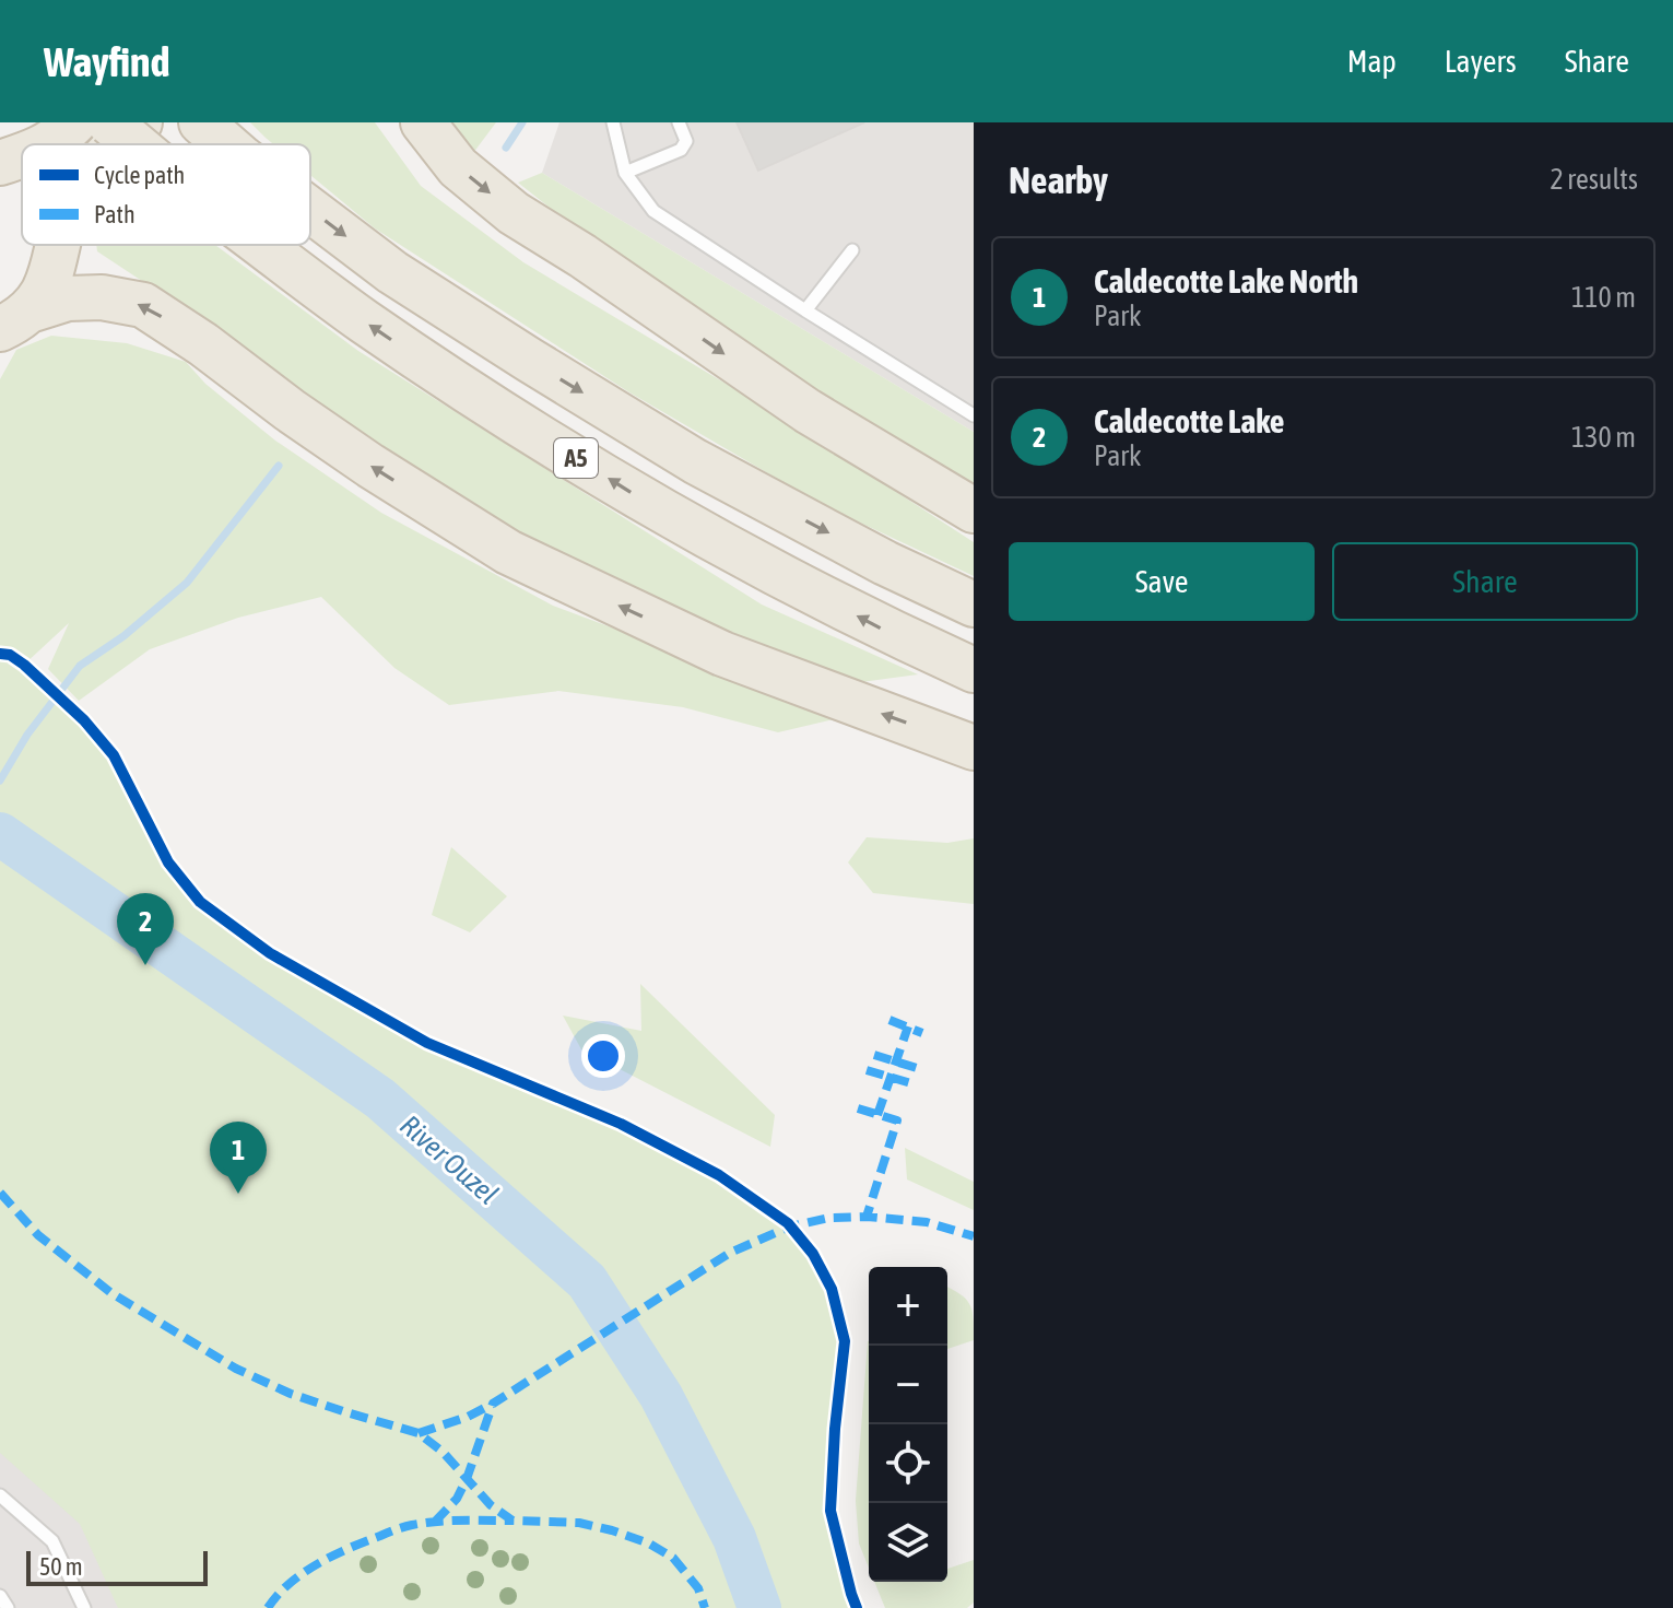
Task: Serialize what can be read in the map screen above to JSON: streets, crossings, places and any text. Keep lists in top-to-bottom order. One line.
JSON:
{"streets":{"highway":["A5"]},"water":["River Ouzel"],"legend":["Cycle path","Path"],"scale_bar":"50 m","page":{"header":"Wayfind","nav":["Map","Layers","Share"],"heading":["Nearby","2 results"],"list":[{"mark":"1","name":"Caldecotte Lake North","note":"Park","value":"110 m"},{"mark":"2","name":"Caldecotte Lake","note":"Park","value":"130 m"}],"buttons":["Save","Share"],"pins":["2","1"],"map_buttons":["+","−"],"scale":"50 m"}}
